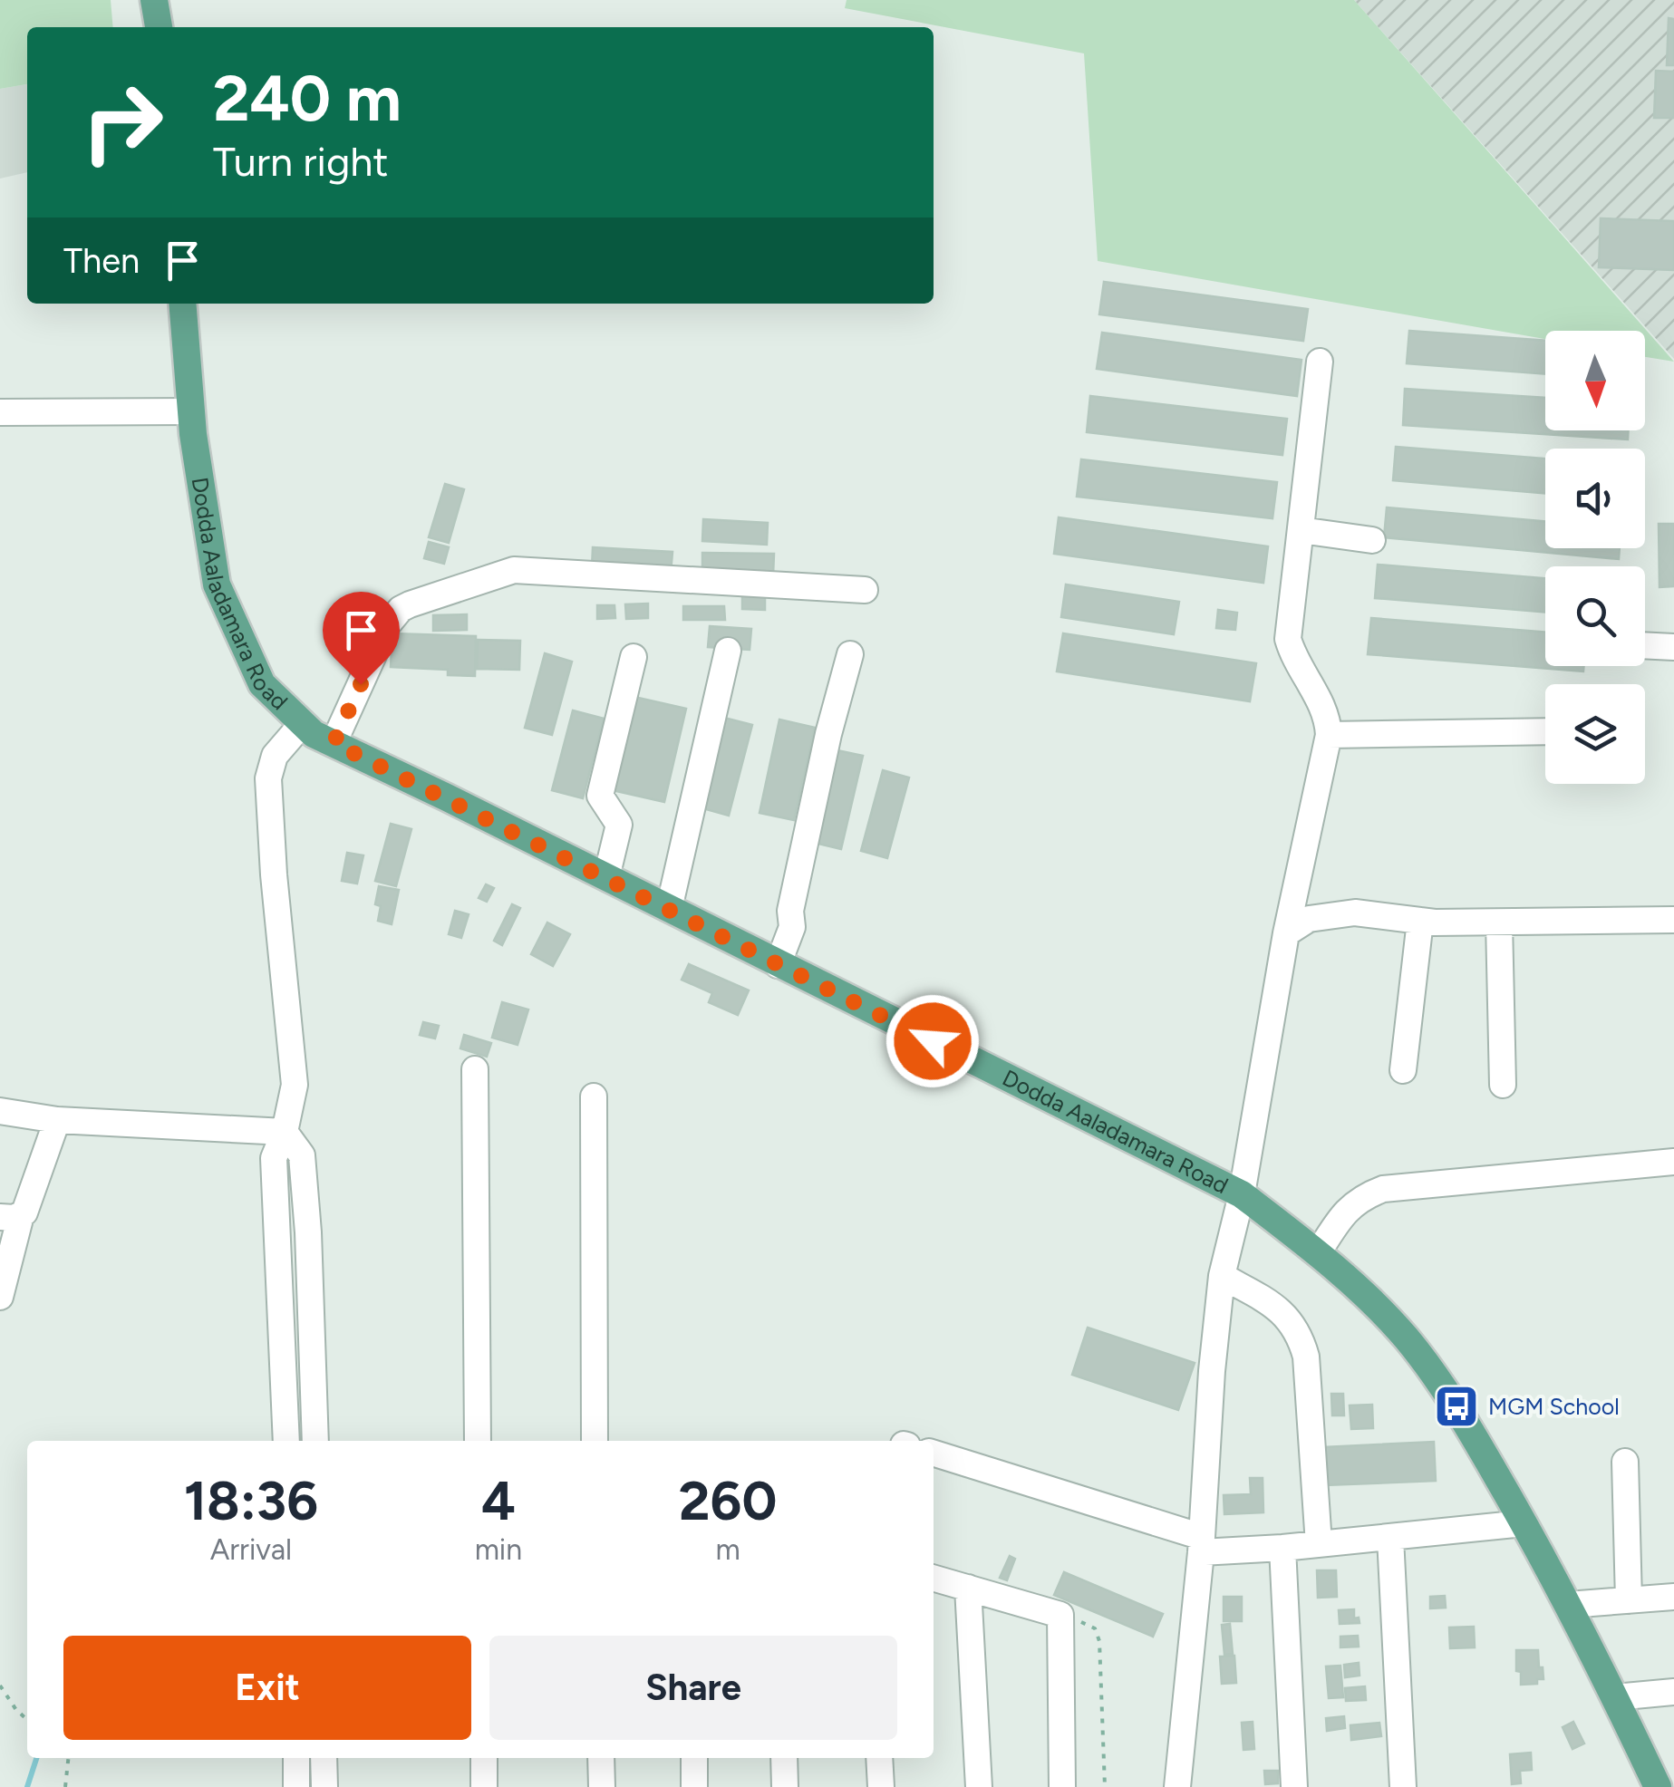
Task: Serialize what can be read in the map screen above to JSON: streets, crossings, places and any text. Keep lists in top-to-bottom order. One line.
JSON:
{"streets":{"main road":["Dodda Aaladamara Road"]},"places":{"bus stop":["MGM School"]},"north":"bottom","page":{"turn":["240 m","Turn right"],"then":"Then","eta":["18:36","Arrival","4","min","260","m"],"buttons":["Exit","Share"]}}
